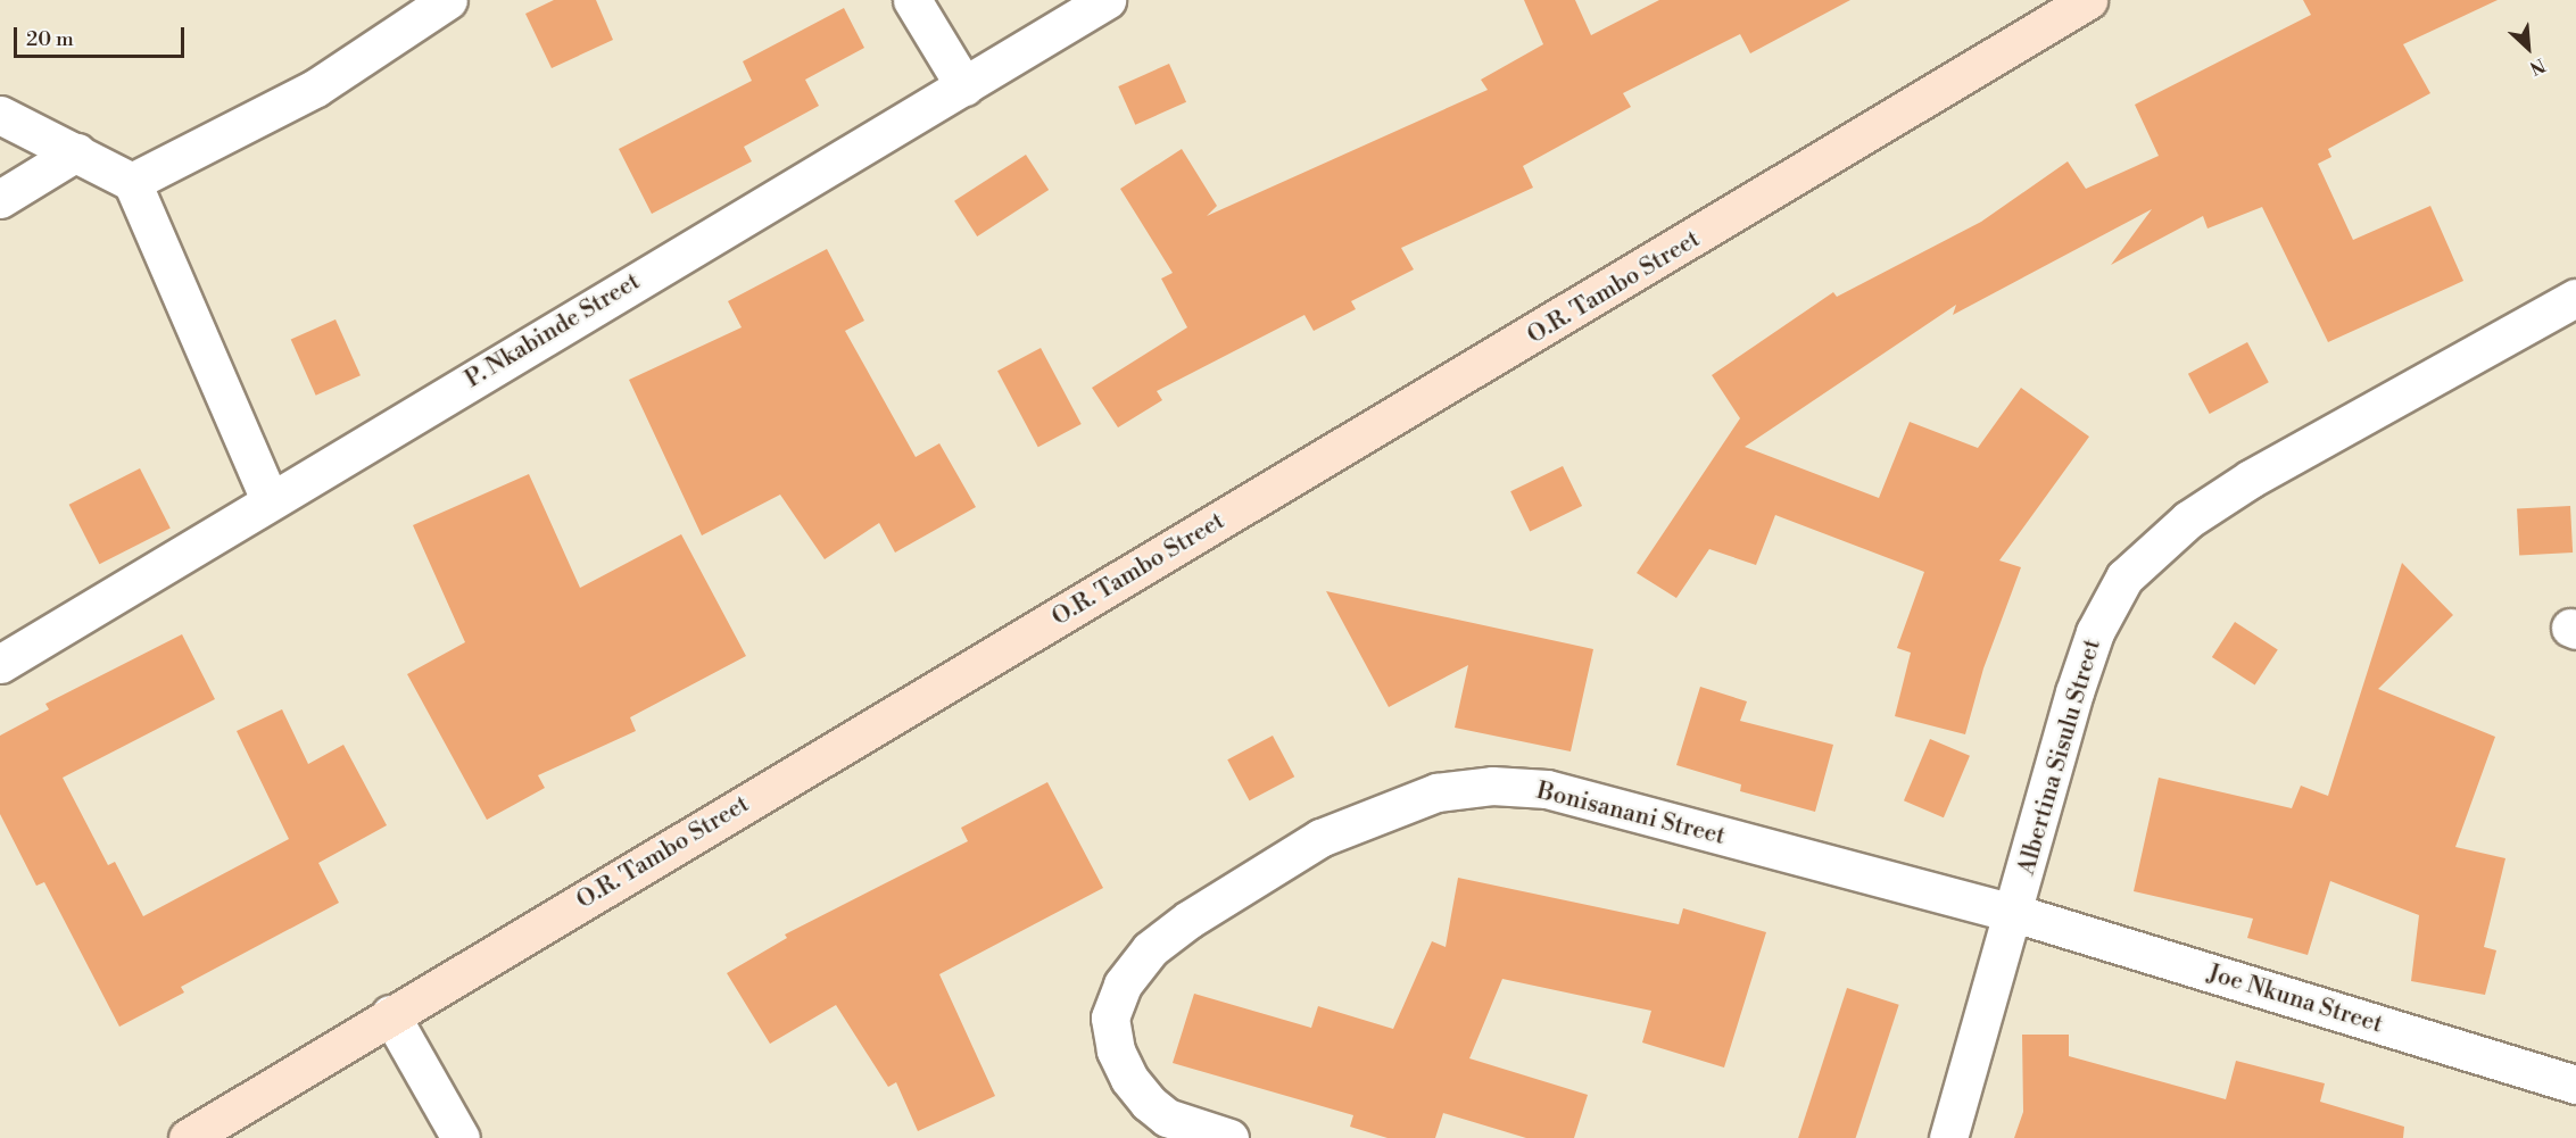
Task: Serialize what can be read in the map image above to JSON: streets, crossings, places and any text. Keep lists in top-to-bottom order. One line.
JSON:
{"streets":{"street":["O.R. Tambo Street","P. Nkabinde Street","Albertina Sisulu Street","Bonisanani Street","Joe Nkuna Street"]},"crossings":[["Albertina Sisulu Street","Bonisanani Street"],["Albertina Sisulu Street","Joe Nkuna Street"],["Bonisanani Street","Joe Nkuna Street"]],"scale_bar":"20 m","north":"bottom right"}
